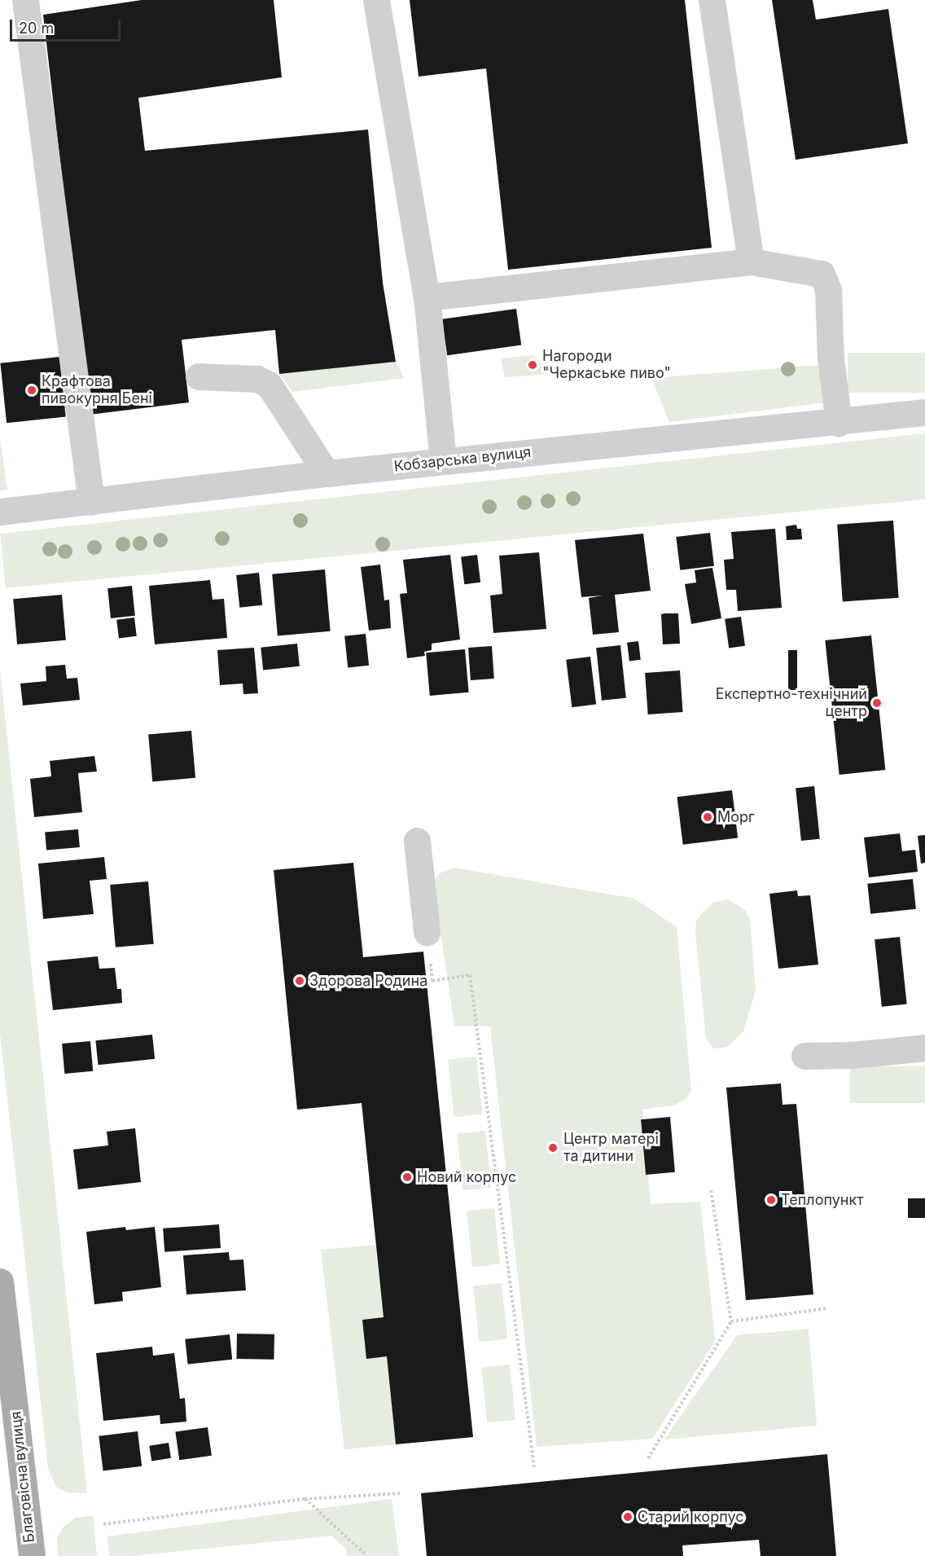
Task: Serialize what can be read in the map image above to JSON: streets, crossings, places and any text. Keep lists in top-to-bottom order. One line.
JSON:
{"streets":{"main road":["Благовісна вулиця"],"street":["Кобзарська вулиця"]},"places":["Нагороди \"Черкаське пиво\"","Крафтова пивокурня Бені","Експертно-технічний центр","Морг","Здорова Родина","Центр матері та дитини","Новий корпус","Теплопункт","Старий корпус"],"scale_bar":"20 m"}
